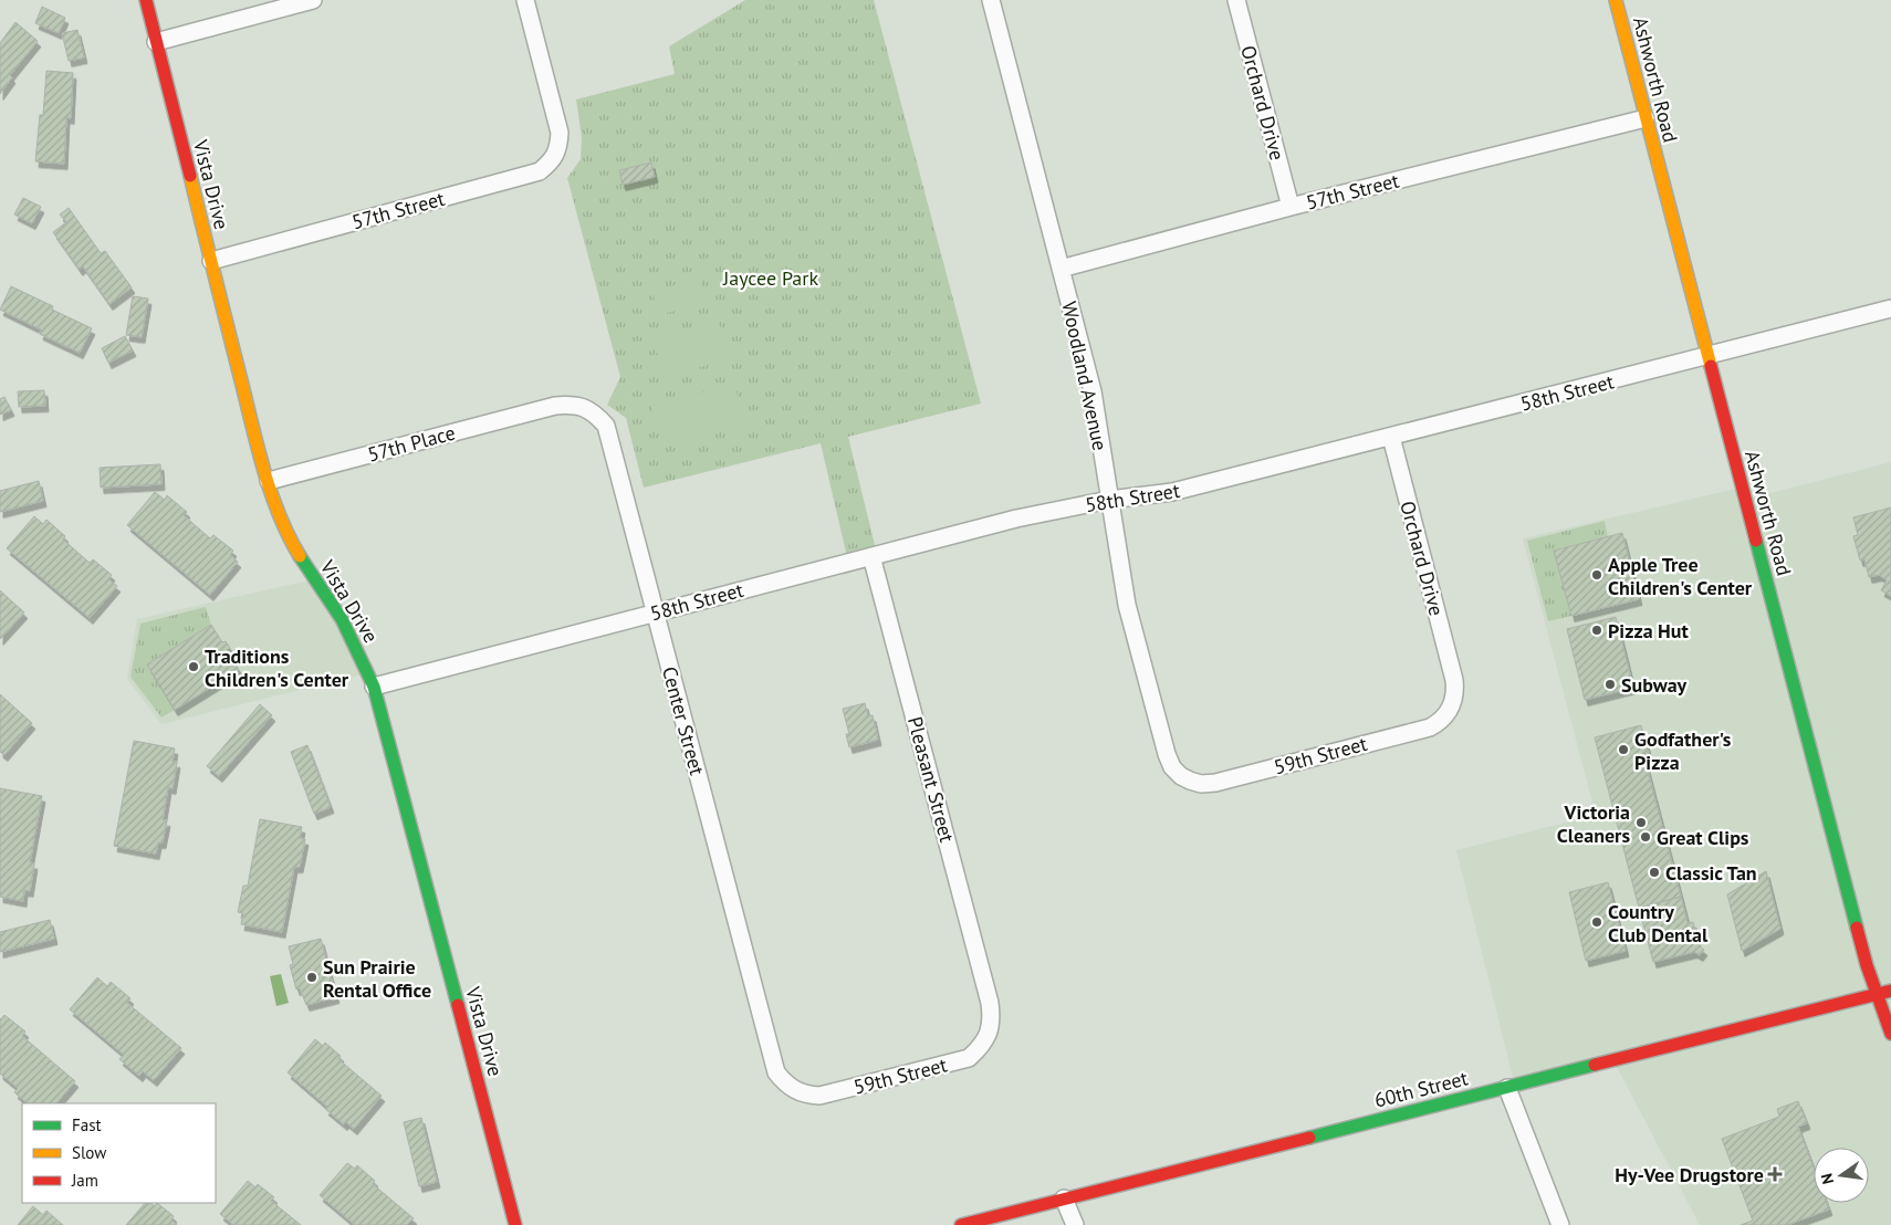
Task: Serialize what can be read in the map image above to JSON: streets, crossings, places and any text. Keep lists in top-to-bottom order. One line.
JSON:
{"streets":{"main road":["Ashworth Road","Vista Drive","60th Street"],"street":["Orchard Drive","57th Street","Woodland Avenue","58th Street","57th Place","Center Street","59th Street","Pleasant Street"]},"crossings":[["Ashworth Road","57th Street"],["Ashworth Road","58th Street"],["Ashworth Road","60th Street"],["Orchard Drive","57th Street"],["Orchard Drive","58th Street"],["Orchard Drive","59th Street"],["Vista Drive","57th Street"],["Vista Drive","58th Street"],["Vista Drive","57th Place"],["57th Street","Woodland Avenue"],["Woodland Avenue","58th Street"],["Woodland Avenue","59th Street"],["58th Street","Center Street"],["58th Street","Pleasant Street"],["57th Place","Center Street"],["Center Street","59th Street"],["59th Street","Pleasant Street"]],"parks":["Jaycee Park"],"places":{"other":["Apple Tree Children's Center","Pizza Hut","Traditions Children's Center","Subway","Godfather's Pizza","Victoria Cleaners","Great Clips","Classic Tan","Country Club Dental","Sun Prairie Rental Office"],"health":["Hy-Vee Drugstore"]},"legend":["Fast","Slow","Jam"],"north":"left"}
